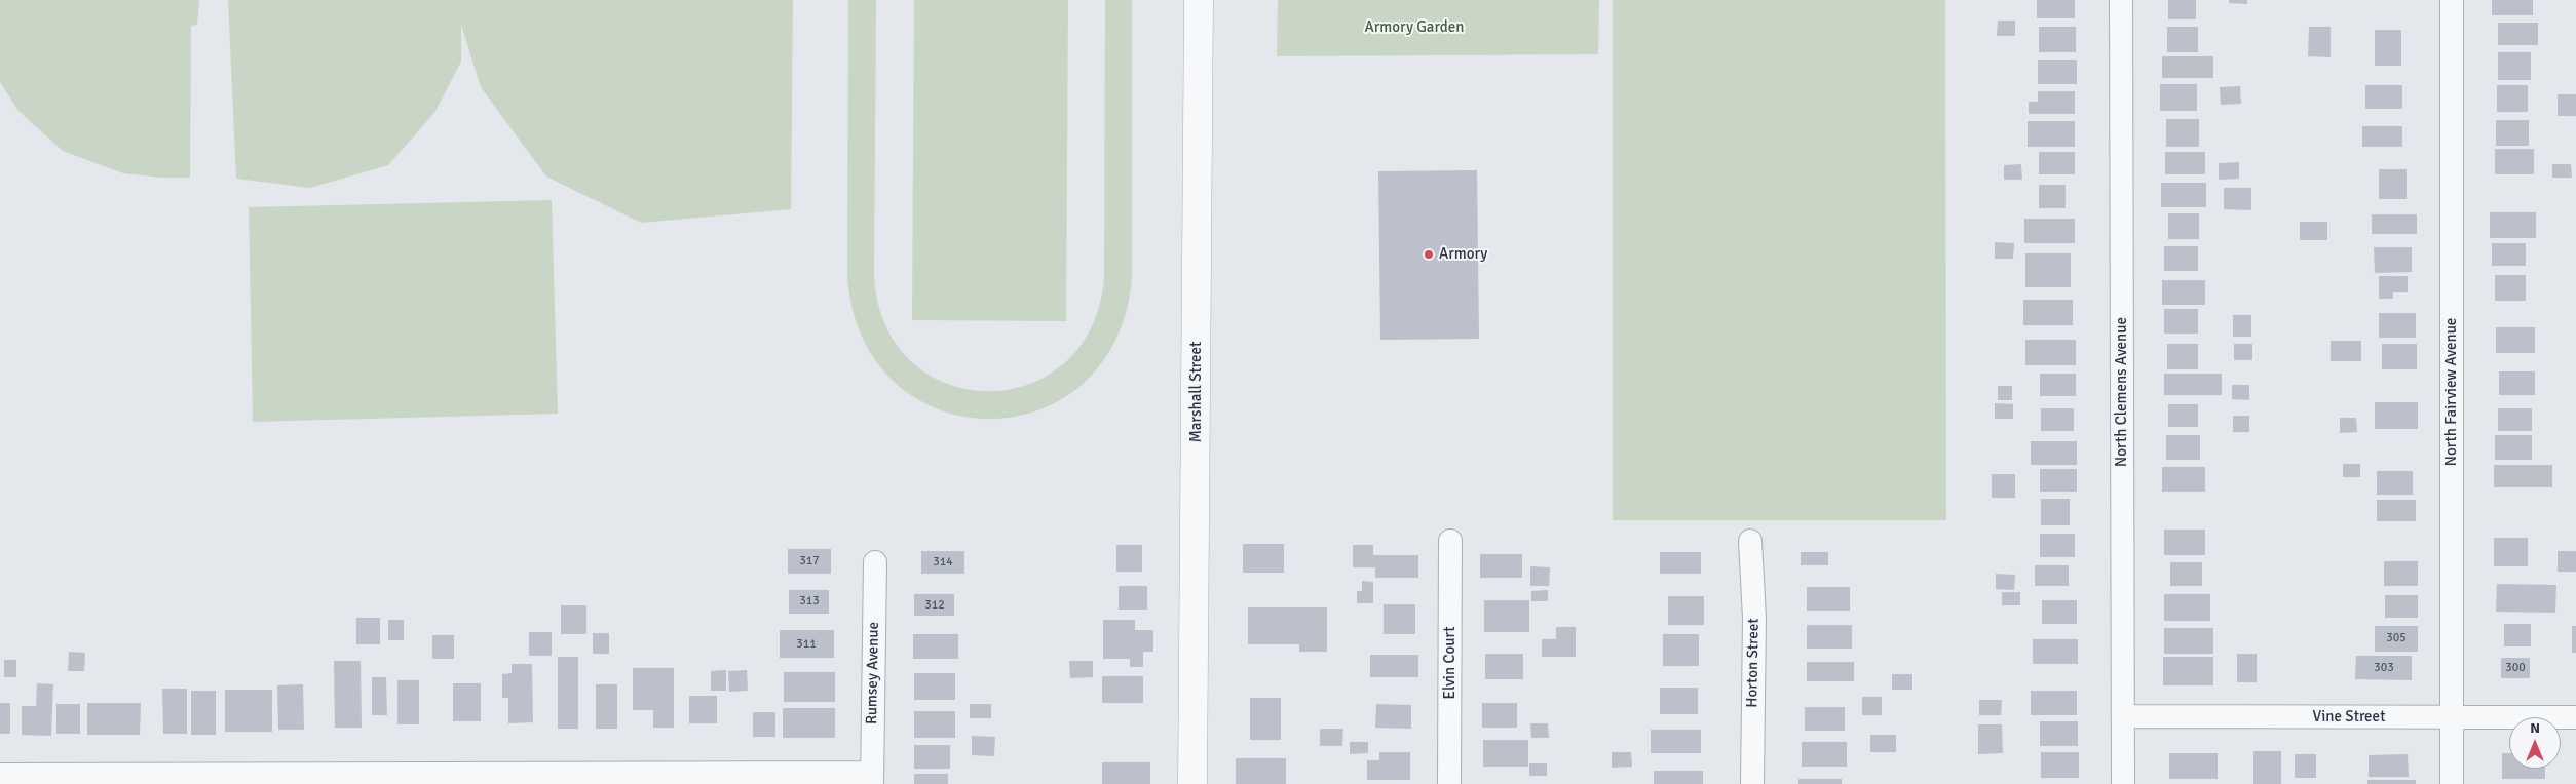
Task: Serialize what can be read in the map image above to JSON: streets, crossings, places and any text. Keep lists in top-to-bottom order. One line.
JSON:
{"streets":{"street":["Marshall Street","North Clemens Avenue","North Fairview Avenue","Elvin Court","Horton Street","Rumsey Avenue","Vine Street"]},"crossings":[["North Clemens Avenue","Vine Street"],["North Fairview Avenue","Vine Street"]],"parks":["Armory Garden"],"places":["Armory"],"house_numbers":["317","314","313","312","305","311","303","300"],"north":"top"}
